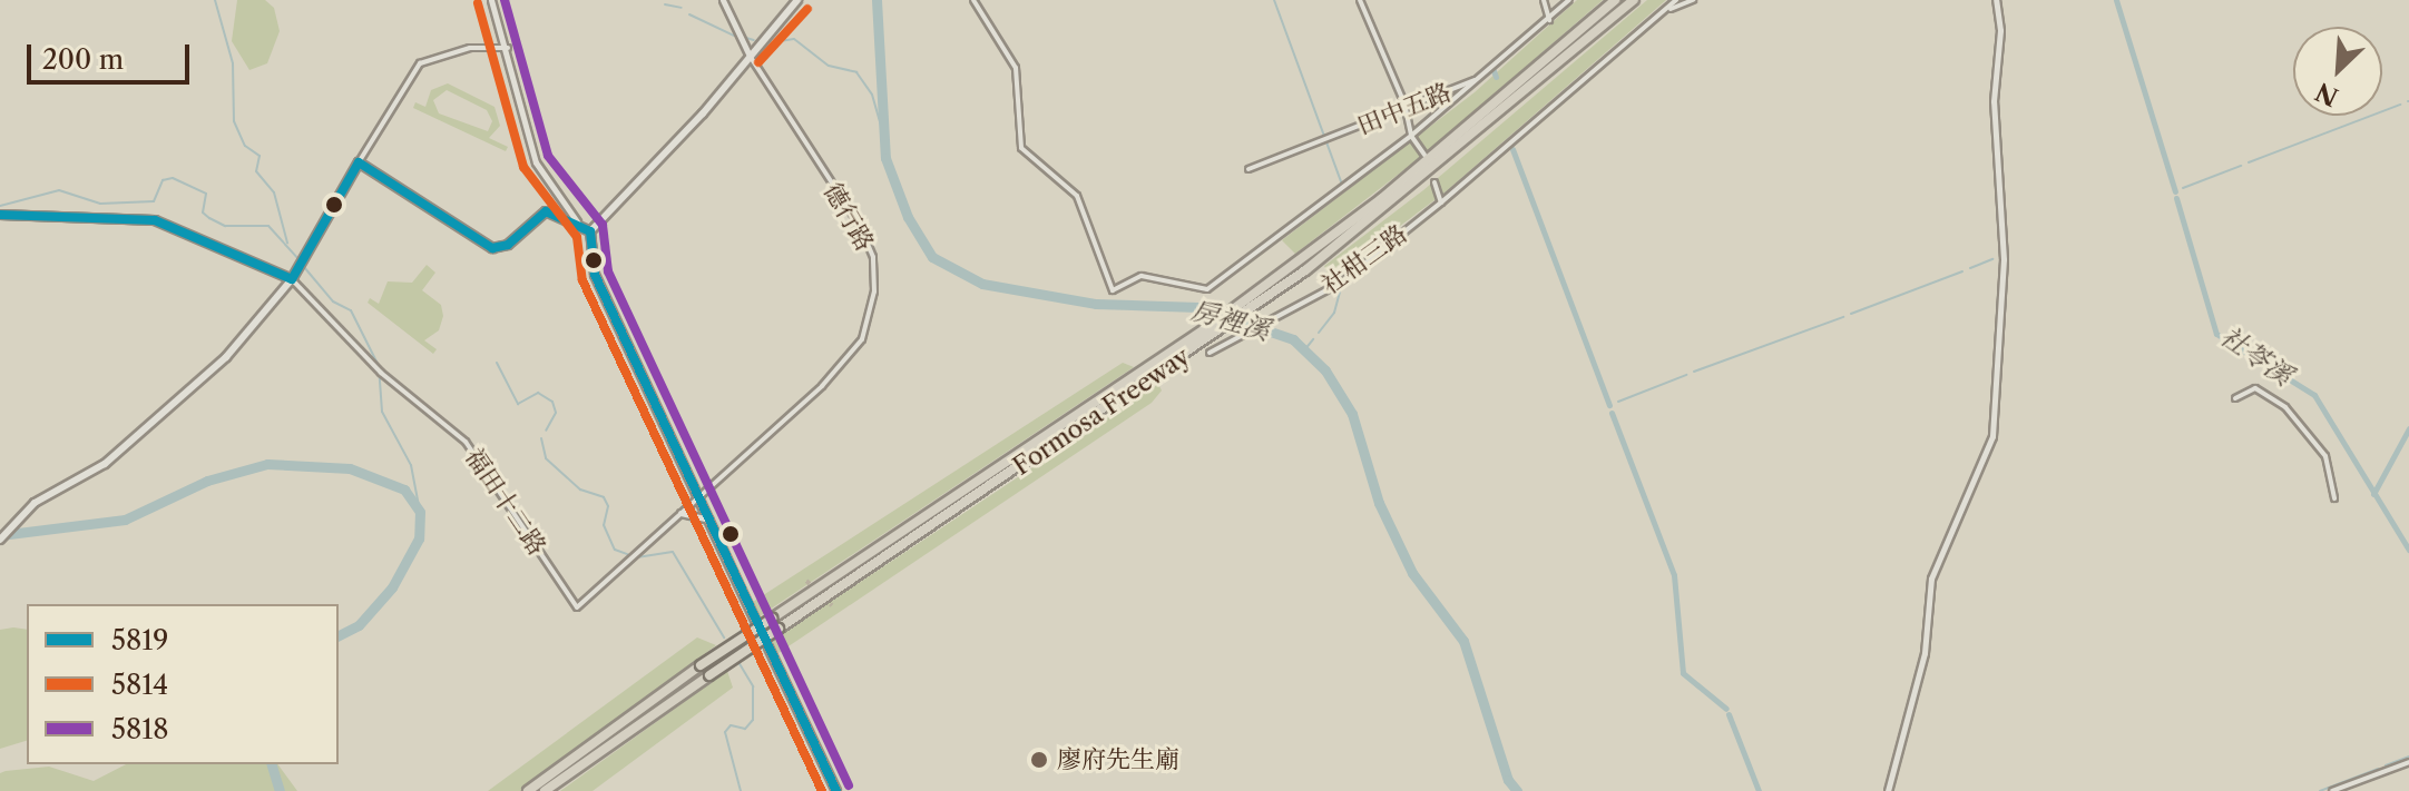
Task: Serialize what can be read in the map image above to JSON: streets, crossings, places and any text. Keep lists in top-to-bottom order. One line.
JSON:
{"streets":{"highway":["Formosa Freeway"],"street":["田中五路","德行路","社柑三路","福田十二路"]},"crossings":[["德行路","福田十二路"]],"water":["房裡溪","社苓溪"],"places":["廖府先生廟"],"lines":["transit line 5818","transit line 5814","transit line 5819"],"legend":["5819","5814","5818"],"scale_bar":"200 m","north":"bottom left"}
